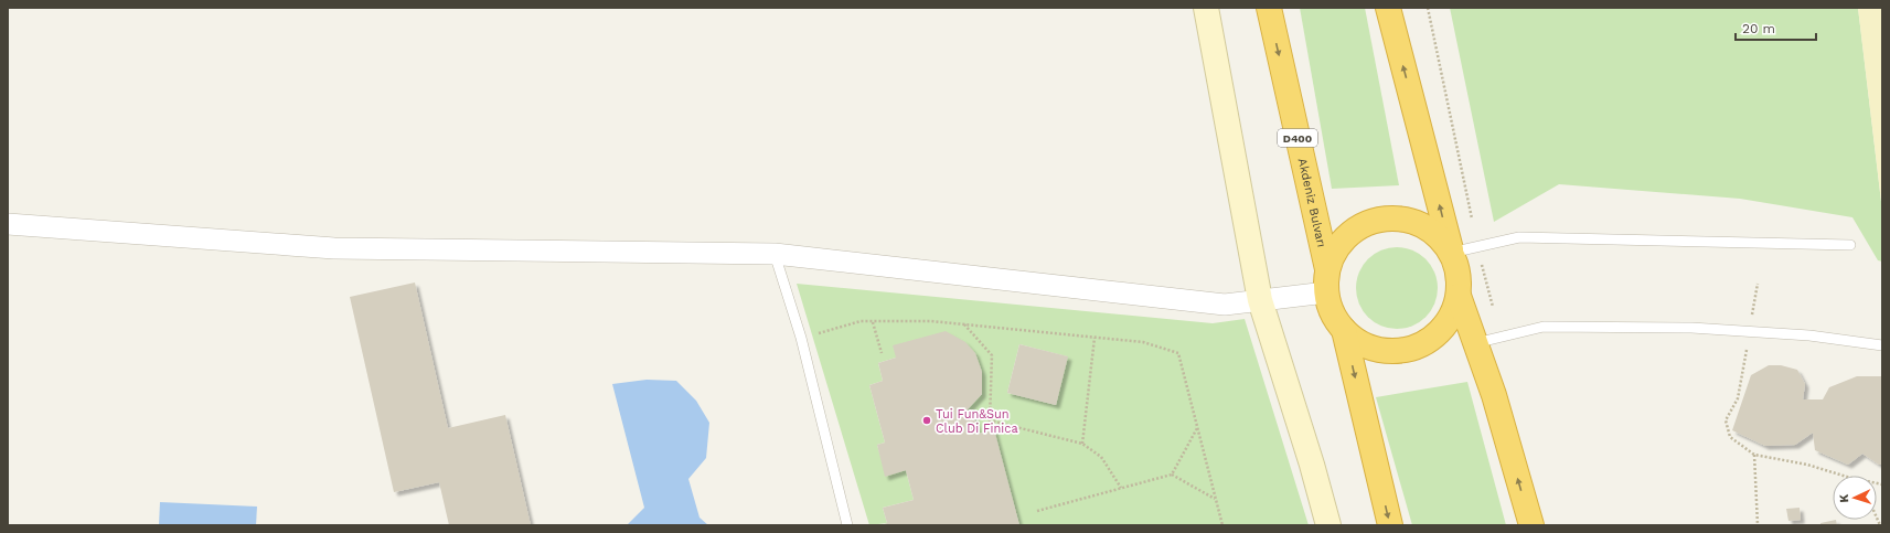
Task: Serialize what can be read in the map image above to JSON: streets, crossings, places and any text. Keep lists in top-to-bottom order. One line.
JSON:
{"streets":{"highway":["D400","Akdeniz Bulvarı"]},"places":["Tui Fun&Sun Club Di Finica"],"scale_bar":"20 m","north":"left"}
